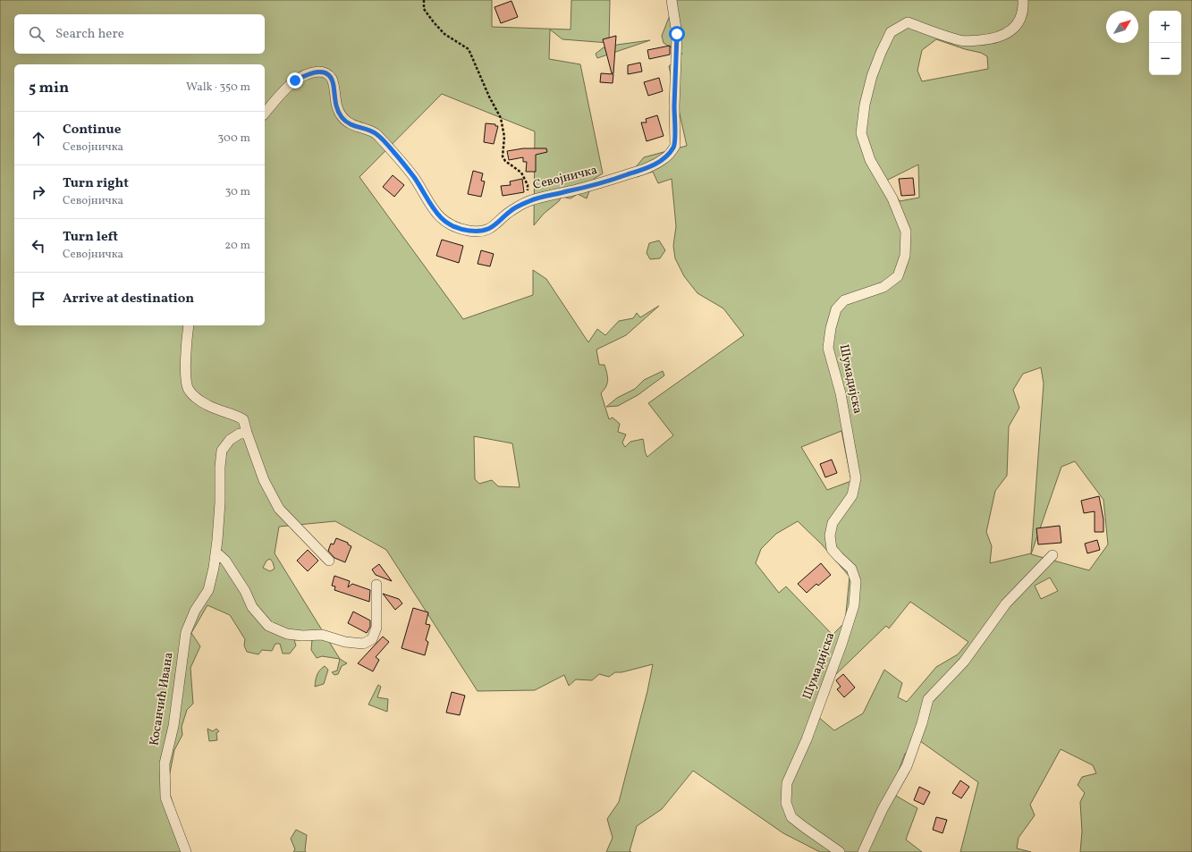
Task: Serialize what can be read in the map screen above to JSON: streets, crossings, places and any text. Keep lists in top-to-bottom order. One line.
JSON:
{"streets":{"street":["Севојничка","Шумадијска","Косанчић Ивана"]},"north":"top right","page":{"map_buttons":["+","−"],"search":"Search here","heading":["5 min","Walk · 350 m"],"list":[["Continue","Севојничка","300 m"],["Turn right","Севојничка","30 m"],["Turn left","Севојничка","20 m"],"Arrive at destination"]}}
